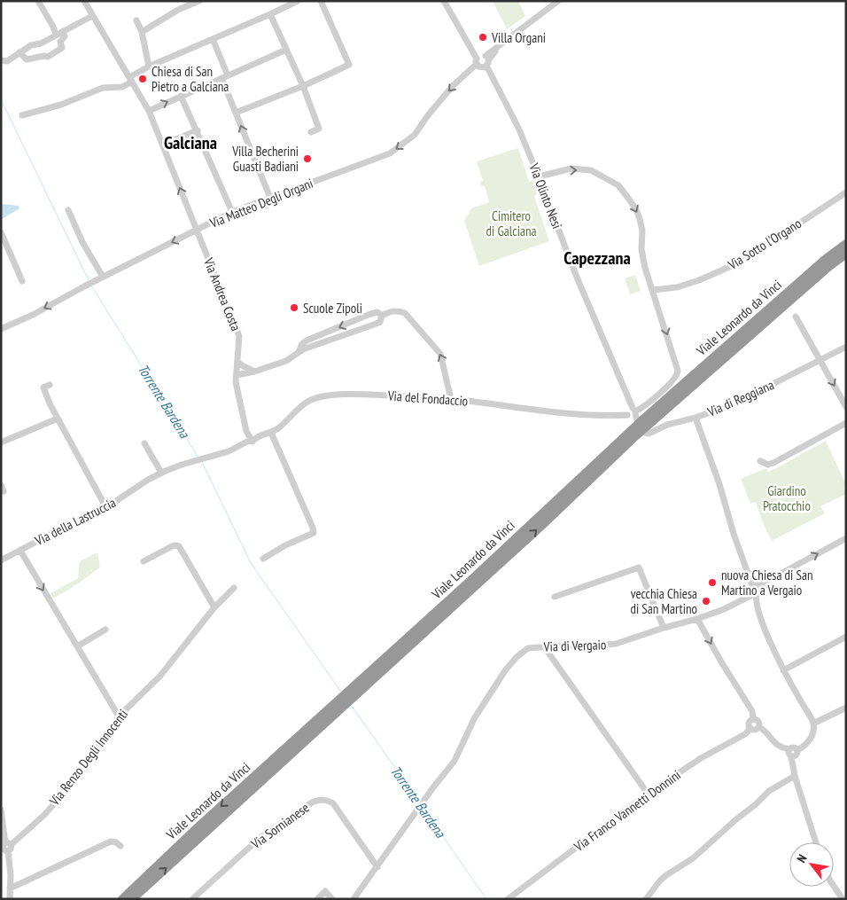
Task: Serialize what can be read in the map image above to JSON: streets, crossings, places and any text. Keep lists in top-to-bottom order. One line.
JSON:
{"streets":{"highway":["Viale Leonardo da Vinci"],"street":["Via Olinto Nesi","Via Matteo Degli Organi","Via Sotto l'Organo","Via Andrea Costa","Via del Fondaccio","Via di Reggiana","Via della Lastruccia","Via di Vergaio","Via Renzo Degli Innocenti","Via Franco Vannetti Donnini","Via Sornianese"]},"crossings":[["Via Olinto Nesi","Via Matteo Degli Organi"],["Via Olinto Nesi","Via del Fondaccio"],["Via Olinto Nesi","Via di Reggiana"],["Via Matteo Degli Organi","Via Andrea Costa"],["Via Sotto l'Organo","Via del Fondaccio"],["Via Andrea Costa","Via del Fondaccio"],["Viale Leonardo da Vinci","Via di Reggiana"],["Via del Fondaccio","Via di Reggiana"],["Via del Fondaccio","Via della Lastruccia"],["Via di Vergaio","Via Sornianese"]],"one_way":["Via Matteo Degli Organi"],"districts":["Galciana","Capezzana"],"water":["Torrente Bardena"],"parks":["Cimitero di Galciana","Giardino Pratocchio"],"places":["Villa Organi","Chiesa di San Pietro a Galciana","Villa Becherini Guasti Badiani","Scuole Zipoli","nuova Chiesa di San Martino a Vergaio","vecchia Chiesa di San Martino"],"north":"top left"}
